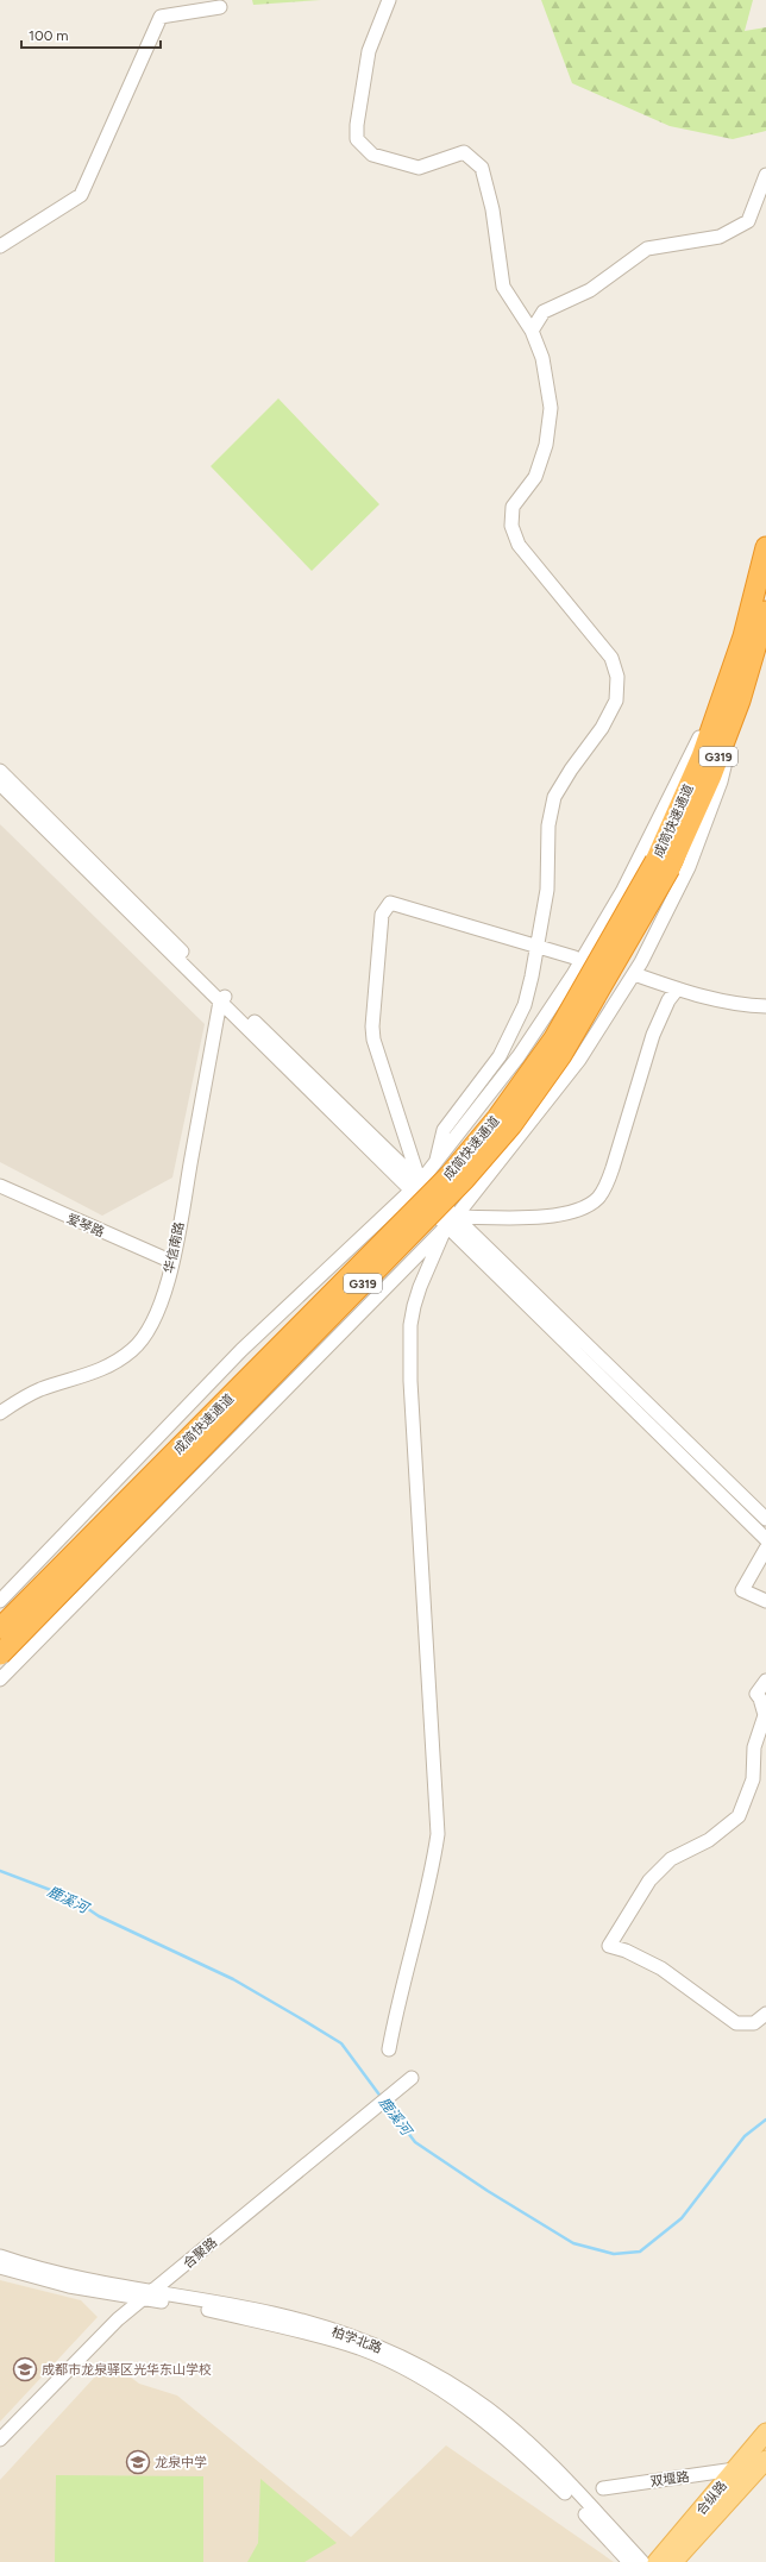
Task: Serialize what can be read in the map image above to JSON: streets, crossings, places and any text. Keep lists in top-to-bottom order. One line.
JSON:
{"streets":{"highway":["G319","成简快速通道"],"main road":["合纵路"],"street":["爱琴路","华信南路","合聚路","柏学北路","双堰路"]},"crossings":[["爱琴路","华信南路"],["合聚路","柏学北路"],["双堰路","合纵路"]],"water":["鹿溪河"],"places":{"school or university":["成都市龙泉驿区光华东山学校","龙泉中学"]},"scale_bar":"100 m"}
